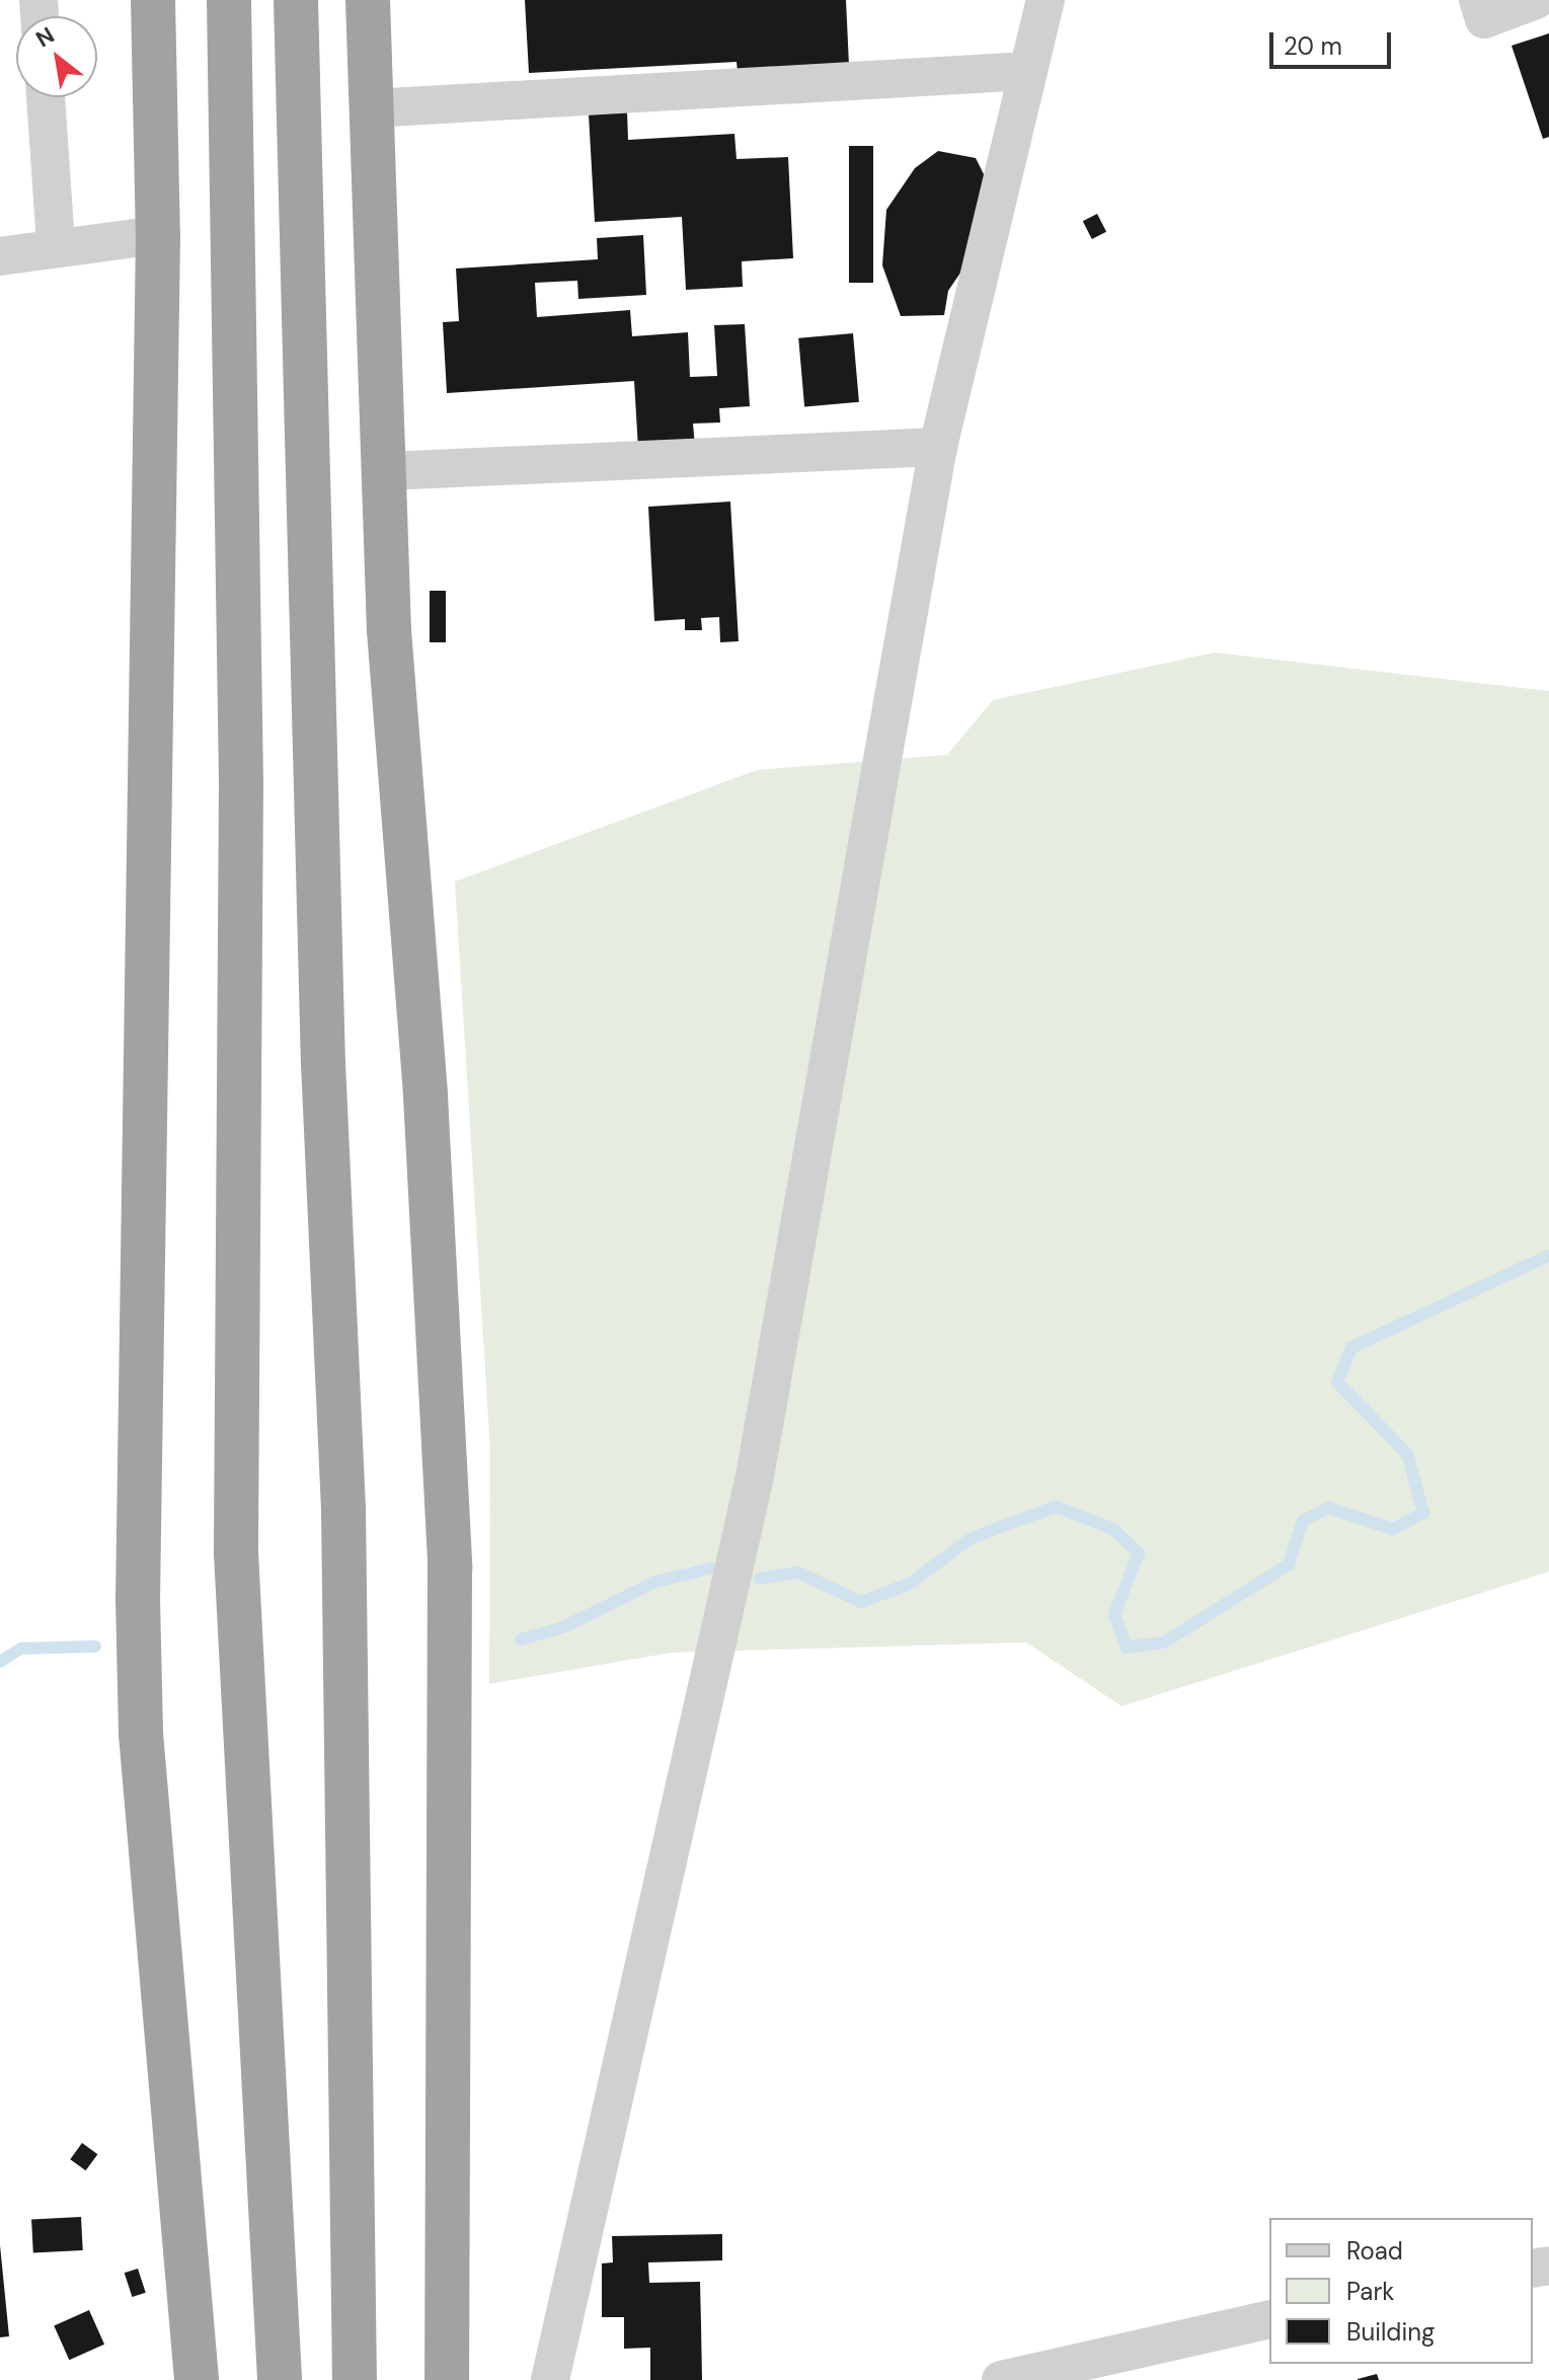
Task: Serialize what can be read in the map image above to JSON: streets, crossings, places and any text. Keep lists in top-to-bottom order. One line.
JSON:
{"legend":["Road","Park","Building"],"scale_bar":"20 m","north":"top left"}
